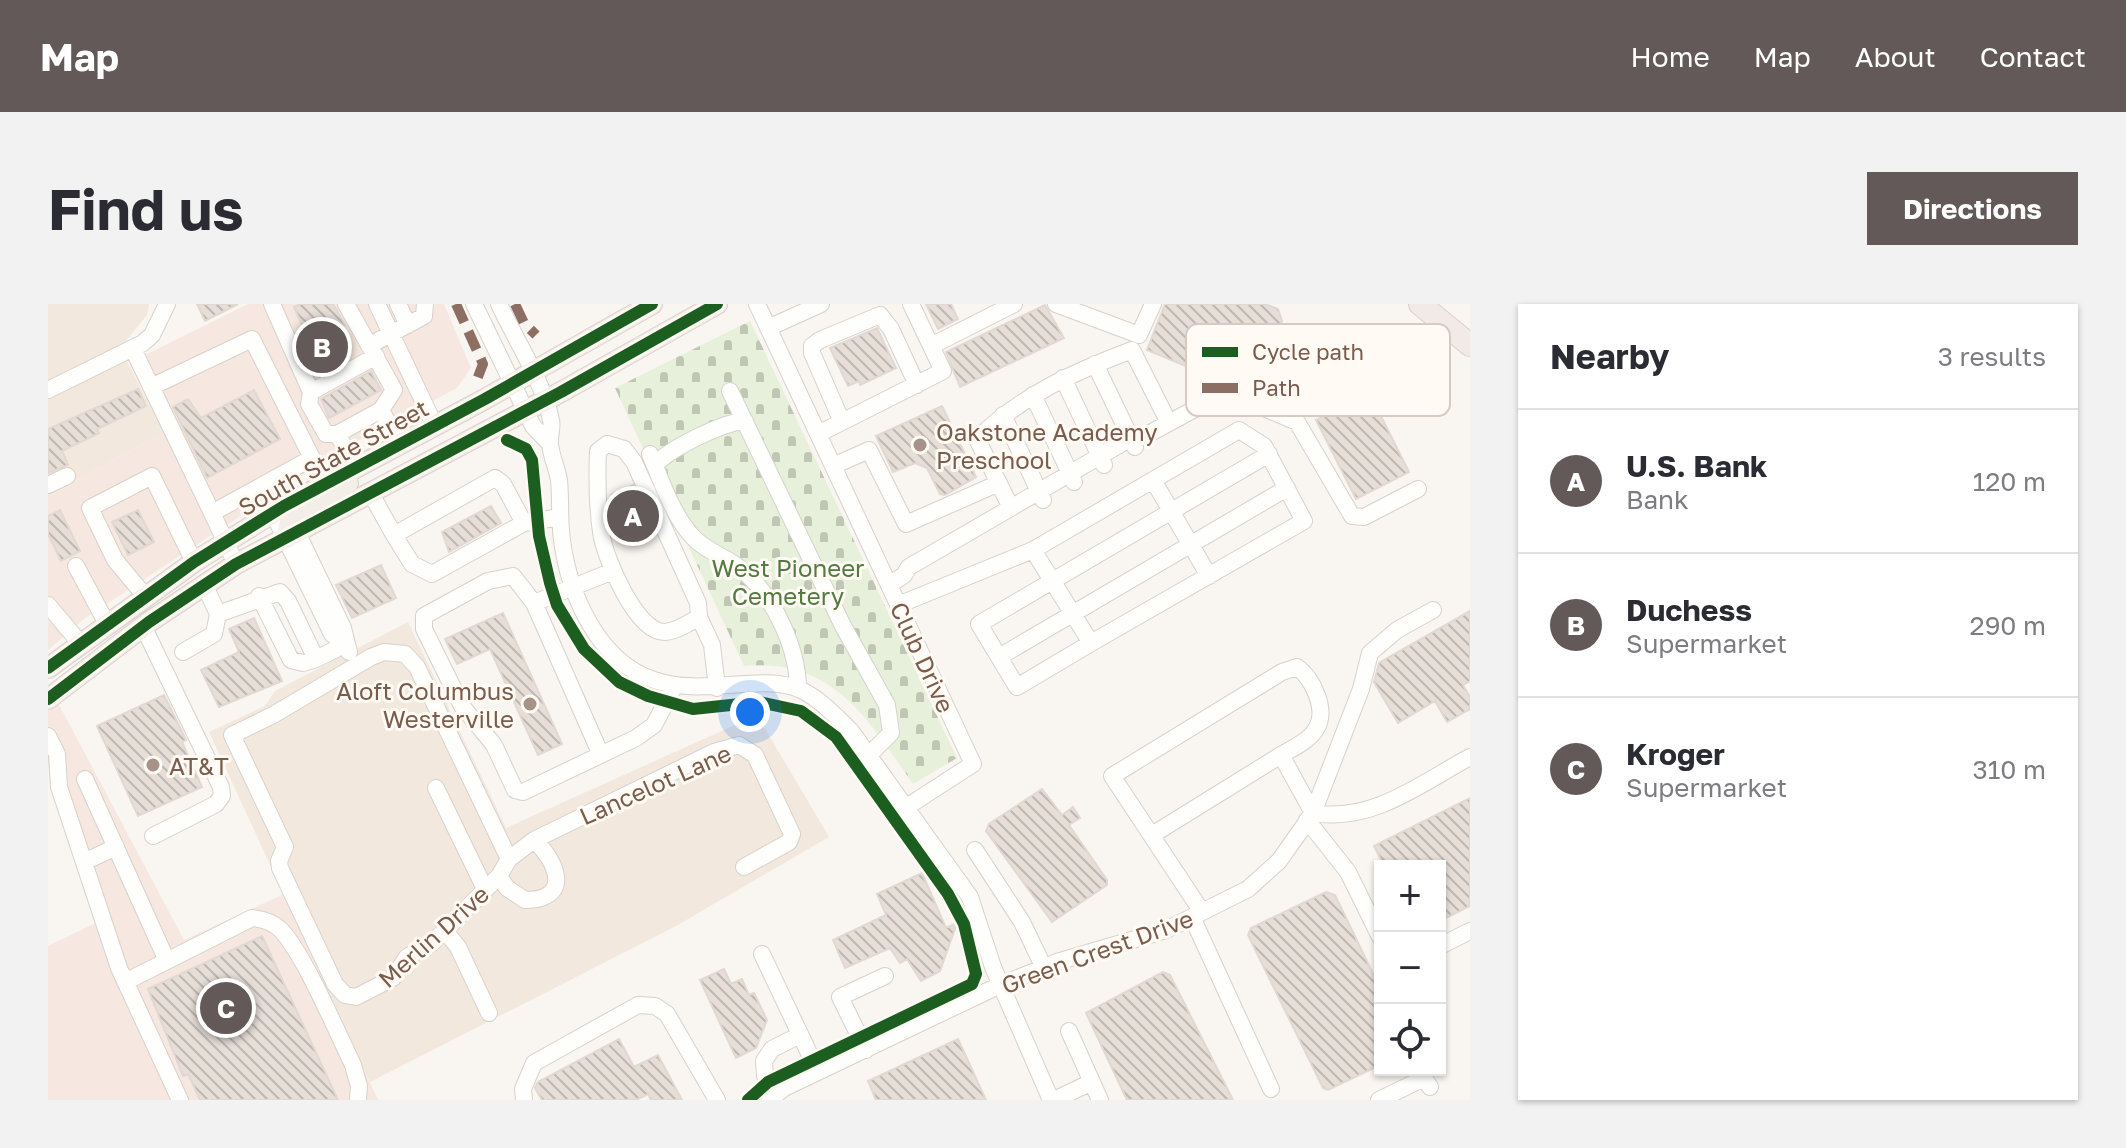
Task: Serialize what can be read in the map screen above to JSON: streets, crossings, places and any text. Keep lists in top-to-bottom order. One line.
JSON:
{"streets":{"main road":["South State Street"],"street":["Club Drive","Lancelot Lane","Merlin Drive","Green Crest Drive"]},"crossings":[["Lancelot Lane","Merlin Drive"]],"parks":["West Pioneer Cemetery"],"places":["Oakstone Academy Preschool","Aloft Columbus Westerville","AT&T"],"legend":["Cycle path","Path"],"page":{"header":"Map","nav":["Home","Map","About","Contact"],"buttons":"Directions","title":"Find us","heading":["Nearby","3 results"],"pins":["B","A","C"],"list":[{"mark":"A","name":"U.S. Bank","note":"Bank","value":"120 m"},{"mark":"B","name":"Duchess","note":"Supermarket","value":"290 m"},{"mark":"C","name":"Kroger","note":"Supermarket","value":"310 m"}],"map_buttons":["+","−"]}}
